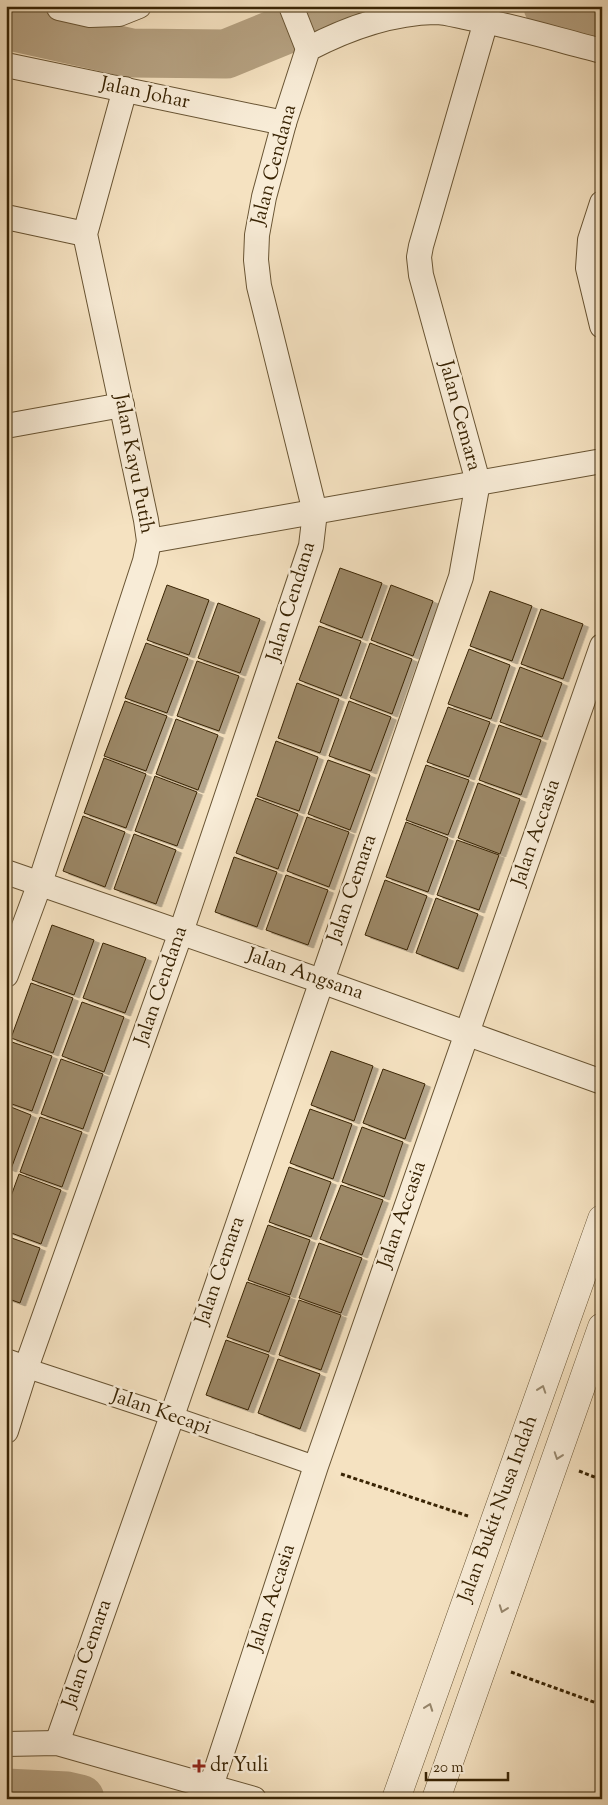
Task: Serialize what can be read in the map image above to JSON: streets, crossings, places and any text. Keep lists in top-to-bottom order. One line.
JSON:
{"streets":{"street":["Jalan Johar","Jalan Cendana","Jalan Cemara","Jalan Kayu Putih","Jalan Accasia","Jalan Angsana","Jalan Kecapi","Jalan Bukit Nusa Indah"]},"crossings":[["Jalan Johar","Jalan Cendana"],["Jalan Johar","Jalan Kayu Putih"],["Jalan Cendana","Jalan Angsana"],["Jalan Cendana","Jalan Kecapi"],["Jalan Cemara","Jalan Angsana"],["Jalan Cemara","Jalan Kecapi"],["Jalan Kayu Putih","Jalan Angsana"],["Jalan Accasia","Jalan Angsana"],["Jalan Accasia","Jalan Kecapi"]],"places":{"health":["dr Yuli"]},"scale_bar":"20 m"}
